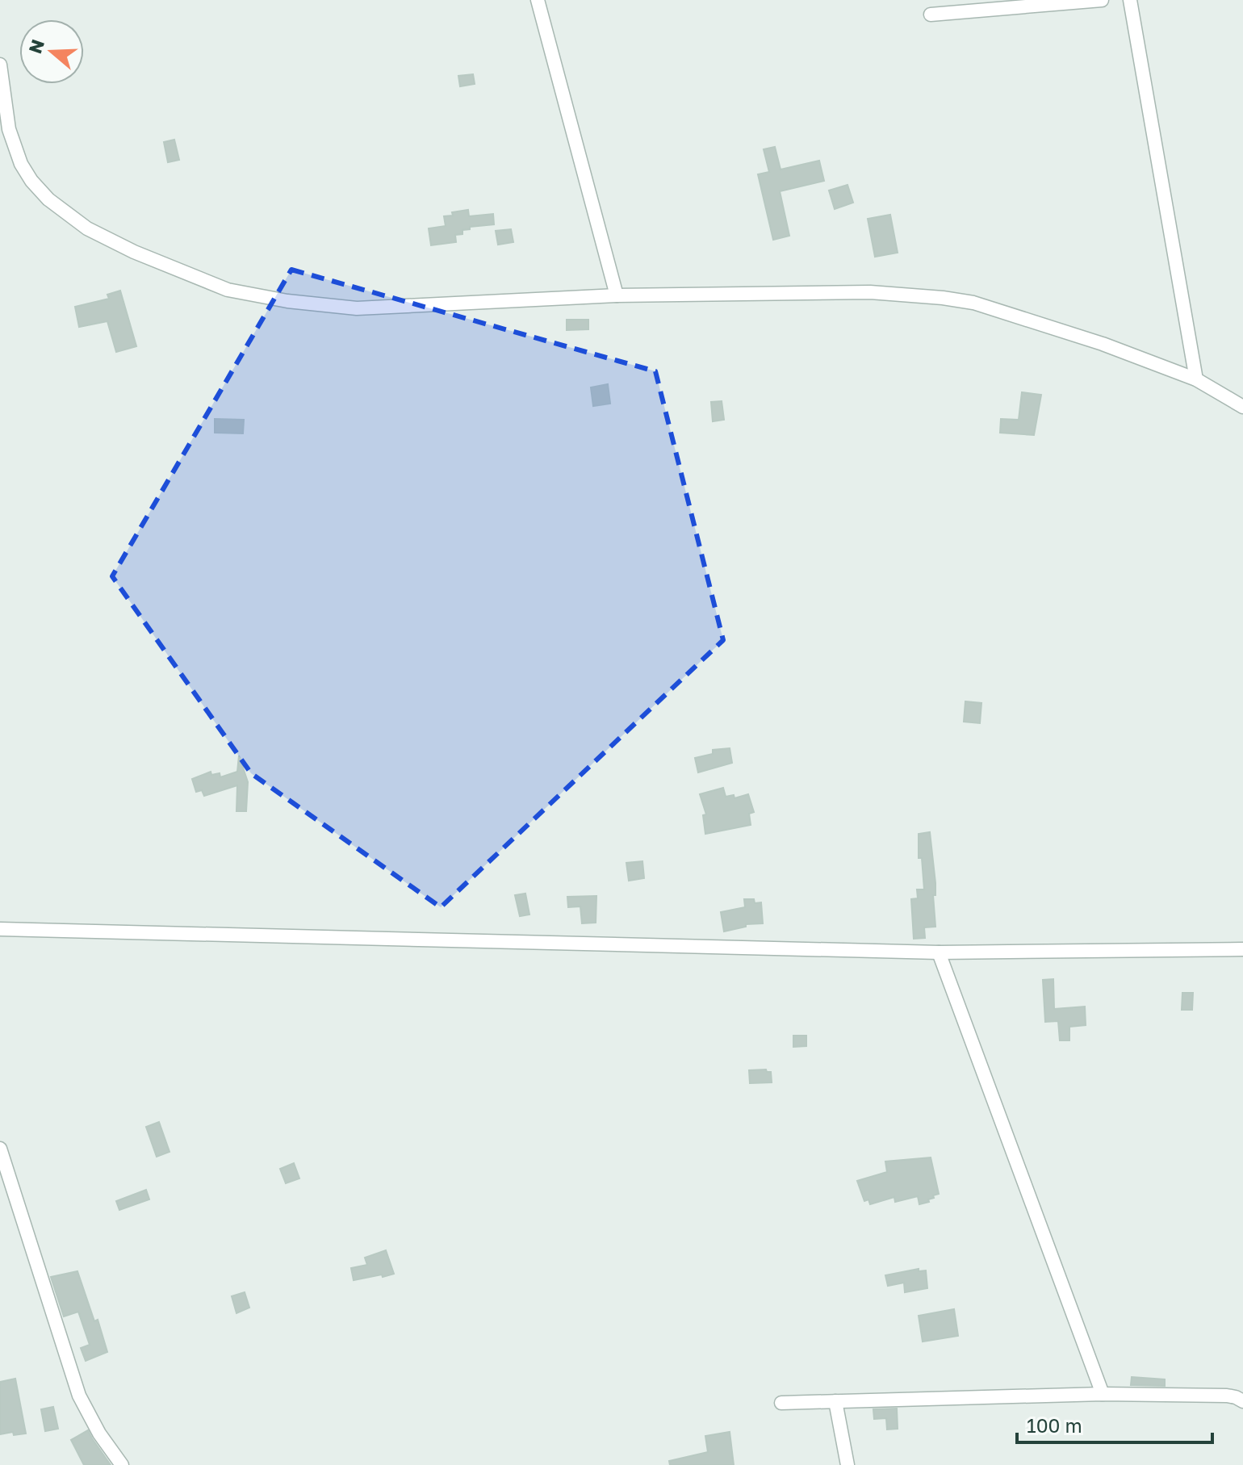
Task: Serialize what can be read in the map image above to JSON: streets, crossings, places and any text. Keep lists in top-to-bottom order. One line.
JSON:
{"scale_bar":"100 m","north":"left"}
